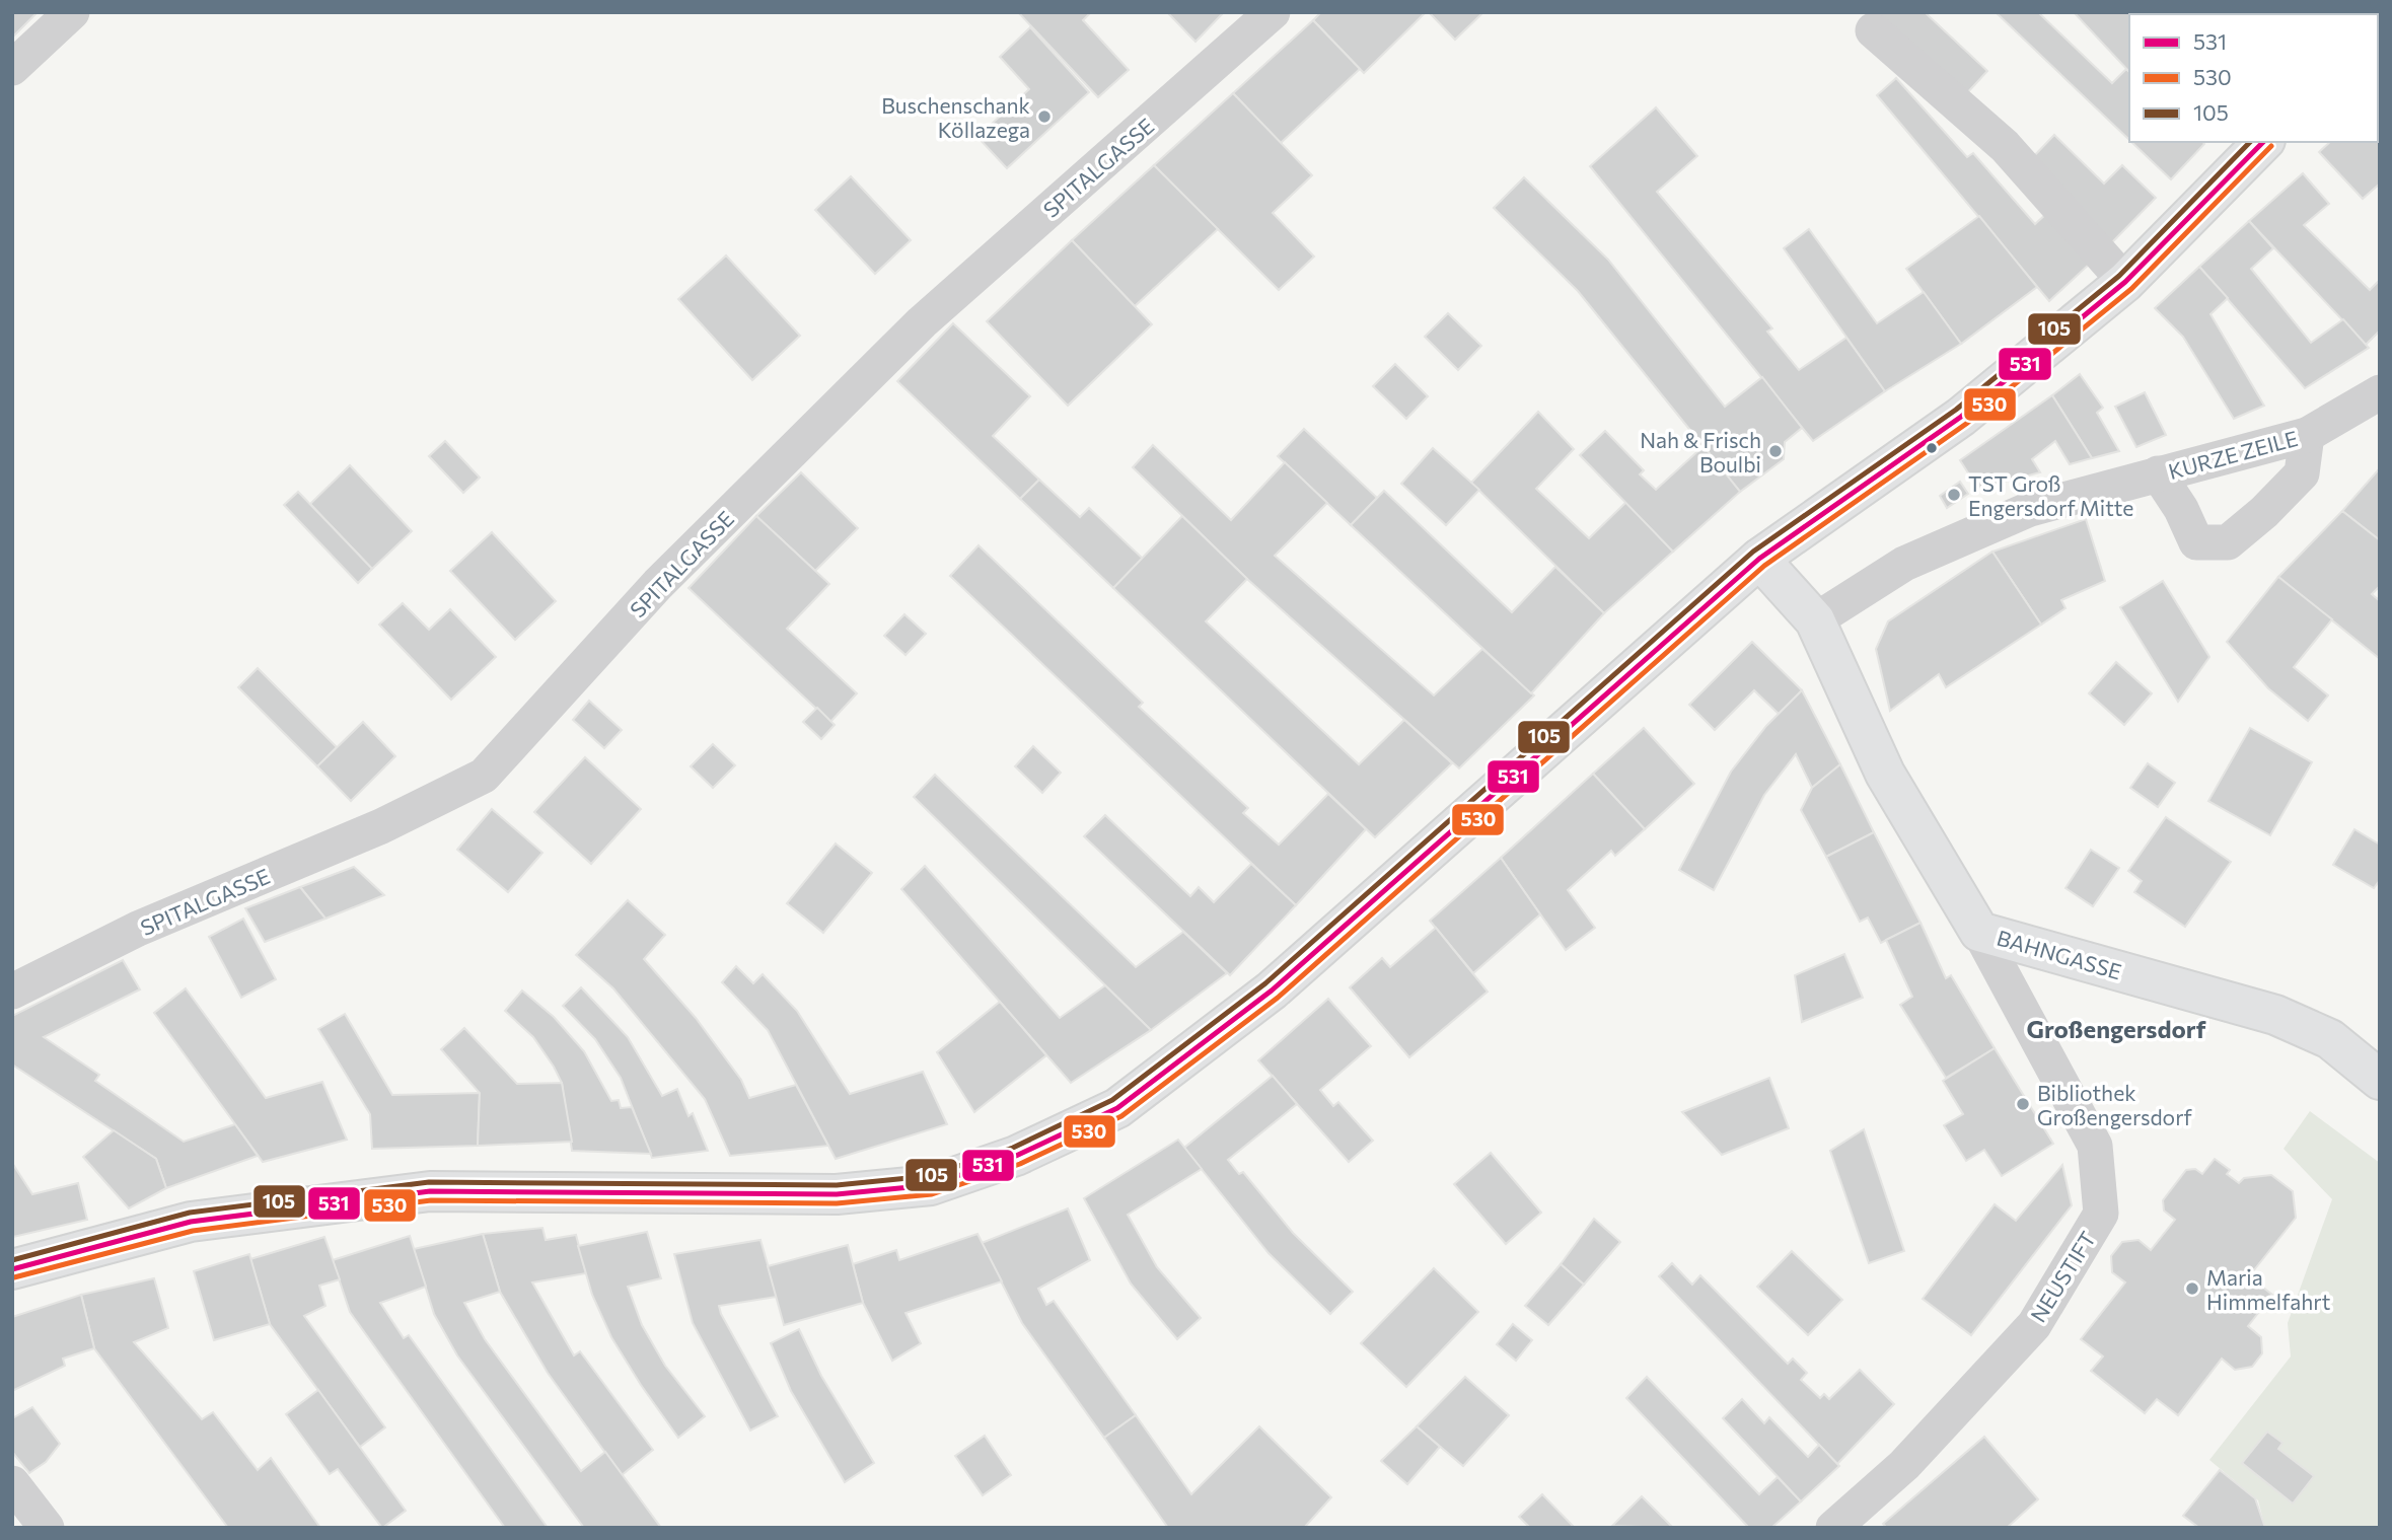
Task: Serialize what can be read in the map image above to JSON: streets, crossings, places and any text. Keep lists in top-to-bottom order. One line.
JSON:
{"streets":{"main road":["BAHNGASSE"],"street":["SPITALGASSE","KURZE ZEILE","NEUSTIFT"]},"crossings":[["KURZE ZEILE","BAHNGASSE"],["BAHNGASSE","NEUSTIFT"]],"districts":["Großengersdorf"],"places":["Buschenschank Köllazega","Nah & Frisch Boulbi","TST Groß Engersdorf Mitte","Bibliothek Großengersdorf","Maria Himmelfahrt"],"lines":["transit line 531","transit line 105","transit line 530"],"legend":["531","530","105"]}
